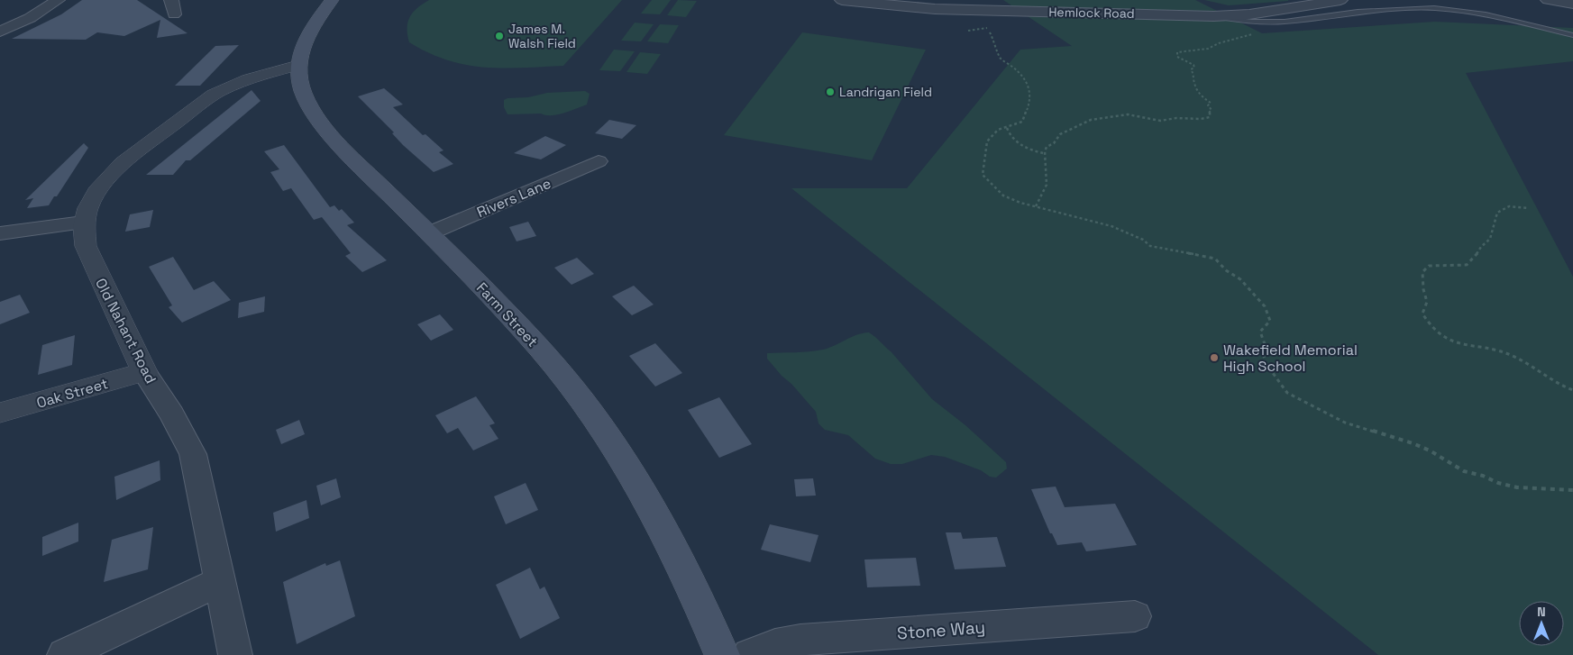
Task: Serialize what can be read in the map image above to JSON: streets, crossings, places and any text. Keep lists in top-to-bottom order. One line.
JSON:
{"streets":{"main road":["Farm Street"],"street":["Hemlock Road","Rivers Lane","Old Nahant Road","Oak Street","Stone Way"]},"crossings":[["Rivers Lane","Farm Street"],["Farm Street","Old Nahant Road"],["Old Nahant Road","Oak Street"]],"places":["James M. Walsh Field","Landrigan Field","Wakefield Memorial High School"],"north":"top"}
